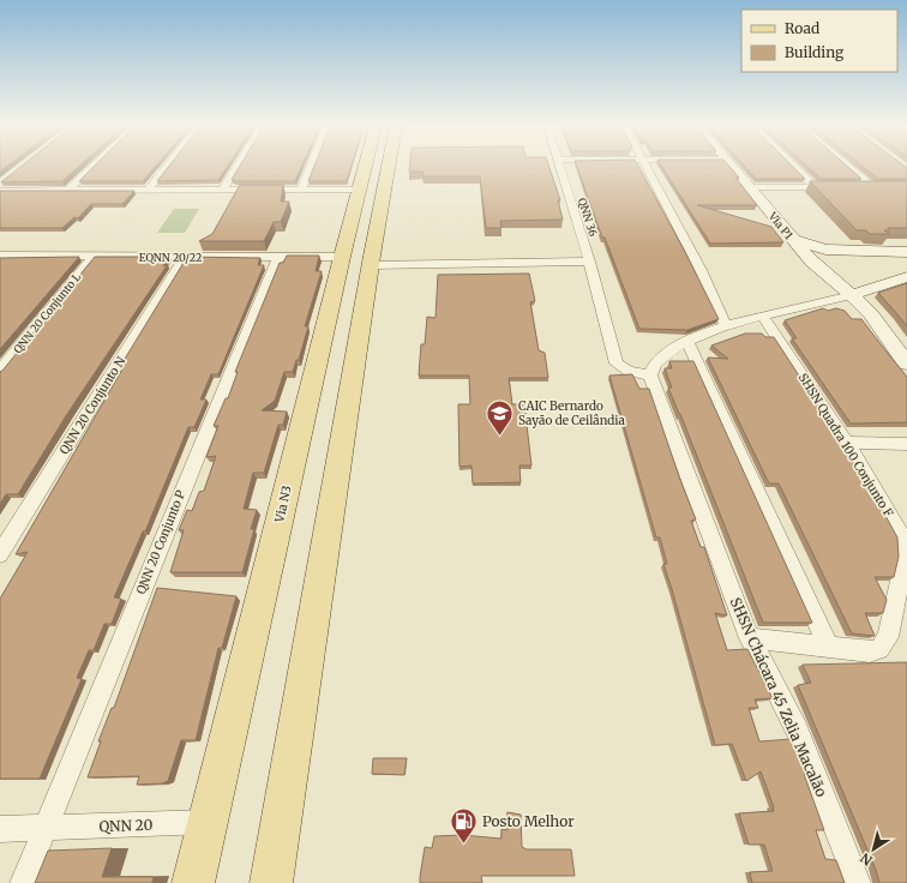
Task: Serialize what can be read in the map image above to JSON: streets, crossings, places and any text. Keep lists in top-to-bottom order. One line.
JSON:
{"streets":{"main road":["Via N3"],"street":["QNN 36","Via P1","EQNN 20/22","QNN 20 Conjunto L","QNN 20 Conjunto N","SHSN Quadra 100 Conjunto F","QNN 20 Conjunto P","SHSN Chácara 45 Zelia Macalão","QNN 20"]},"crossings":[["QNN 36","SHSN Chácara 45 Zelia Macalão"],["EQNN 20/22","QNN 20 Conjunto L"],["EQNN 20/22","QNN 20 Conjunto N"],["EQNN 20/22","Via N3"],["EQNN 20/22","QNN 20 Conjunto P"],["SHSN Quadra 100 Conjunto F","SHSN Chácara 45 Zelia Macalão"],["Via N3","QNN 20"],["QNN 20 Conjunto P","QNN 20"]],"places":{"school or university":["CAIC Bernardo Sayão de Ceilândia"],"fuel station":["Posto Melhor"]},"legend":["Road","Building"],"north":"bottom left"}
